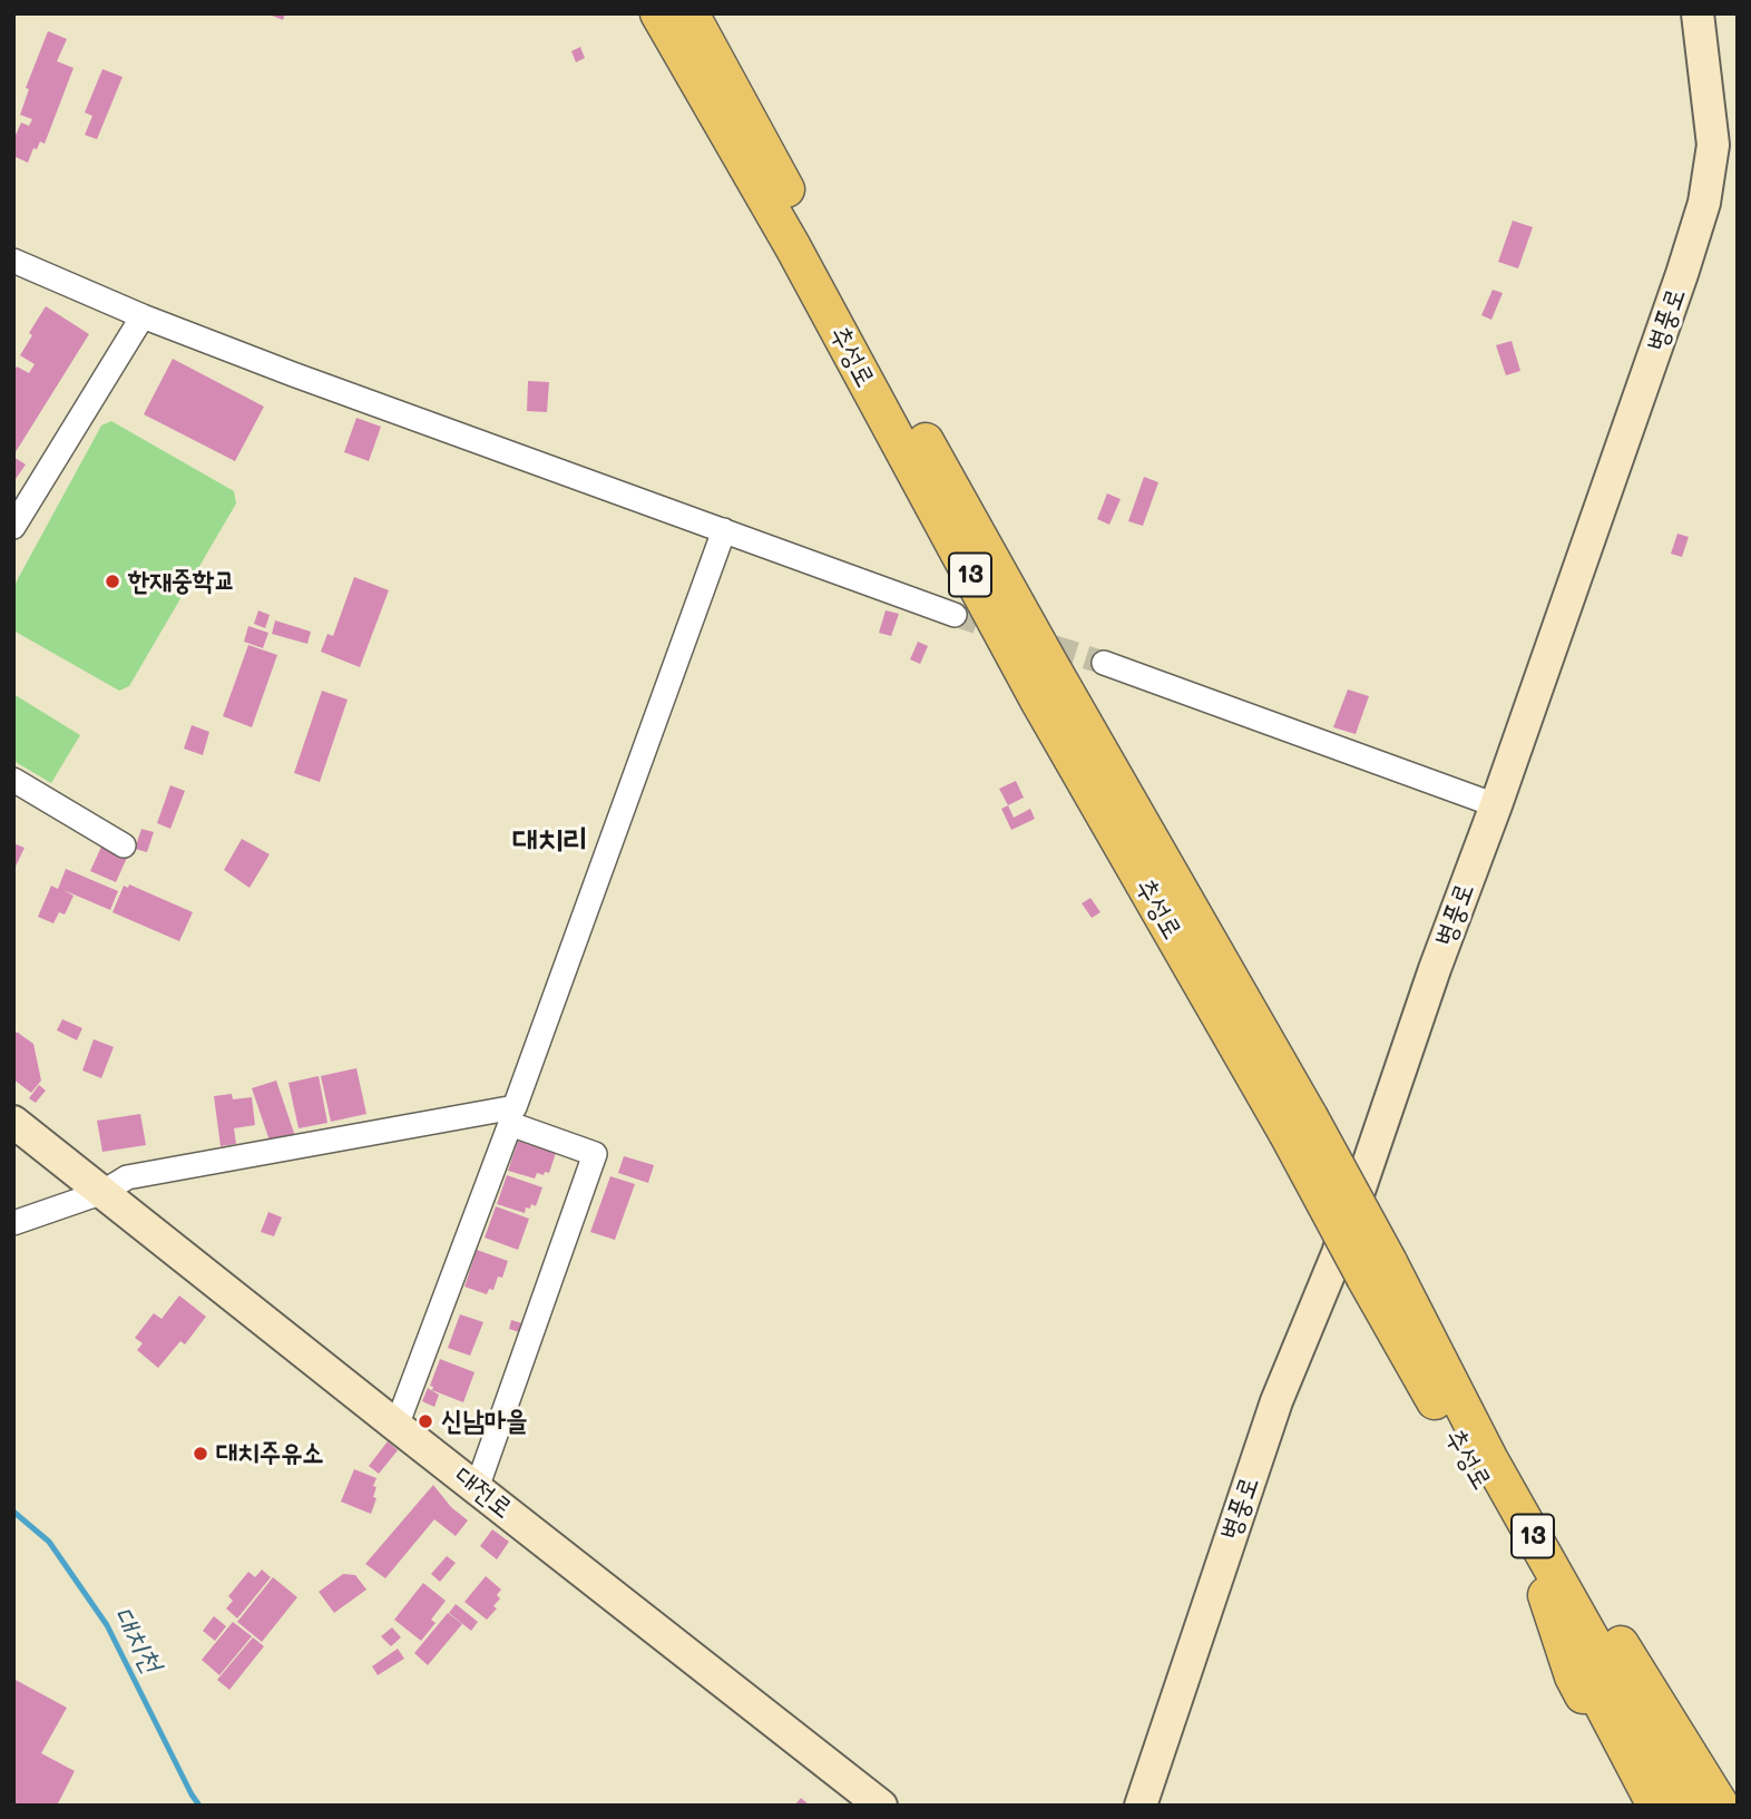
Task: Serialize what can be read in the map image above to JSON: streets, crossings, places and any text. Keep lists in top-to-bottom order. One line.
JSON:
{"streets":{"main road":["추성로","13"],"street":["병풍로","대전로"]},"districts":["대치리"],"water":["대치천"],"places":["한재중학교","신남마을","대치주유소"]}
